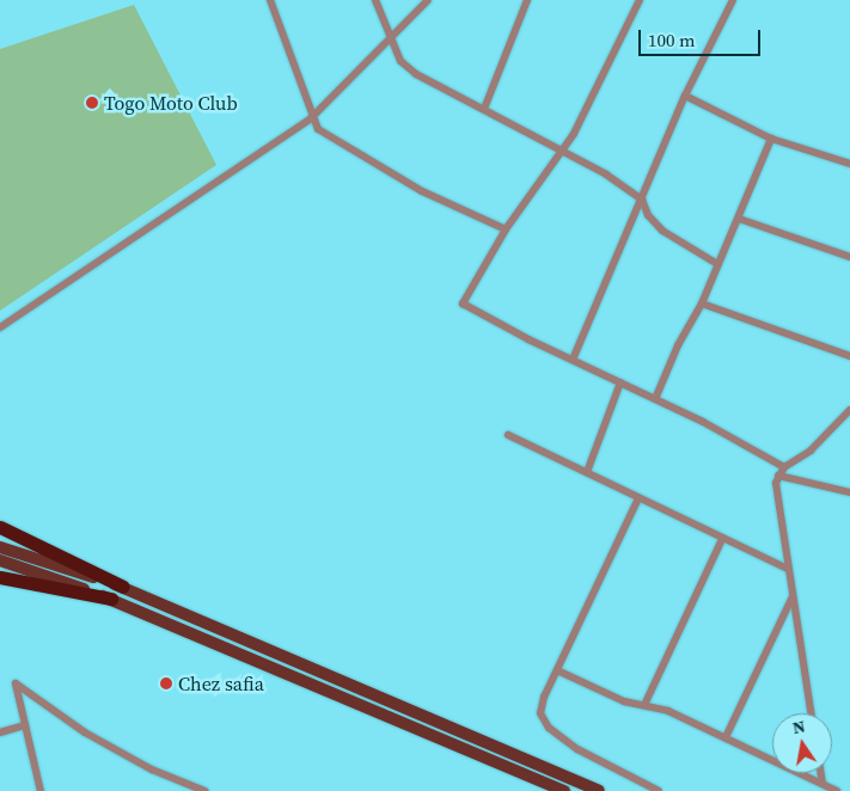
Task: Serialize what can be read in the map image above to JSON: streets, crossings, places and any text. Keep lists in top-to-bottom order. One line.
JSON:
{"places":["Togo Moto Club","Chez safia"],"scale_bar":"100 m","north":"top"}
